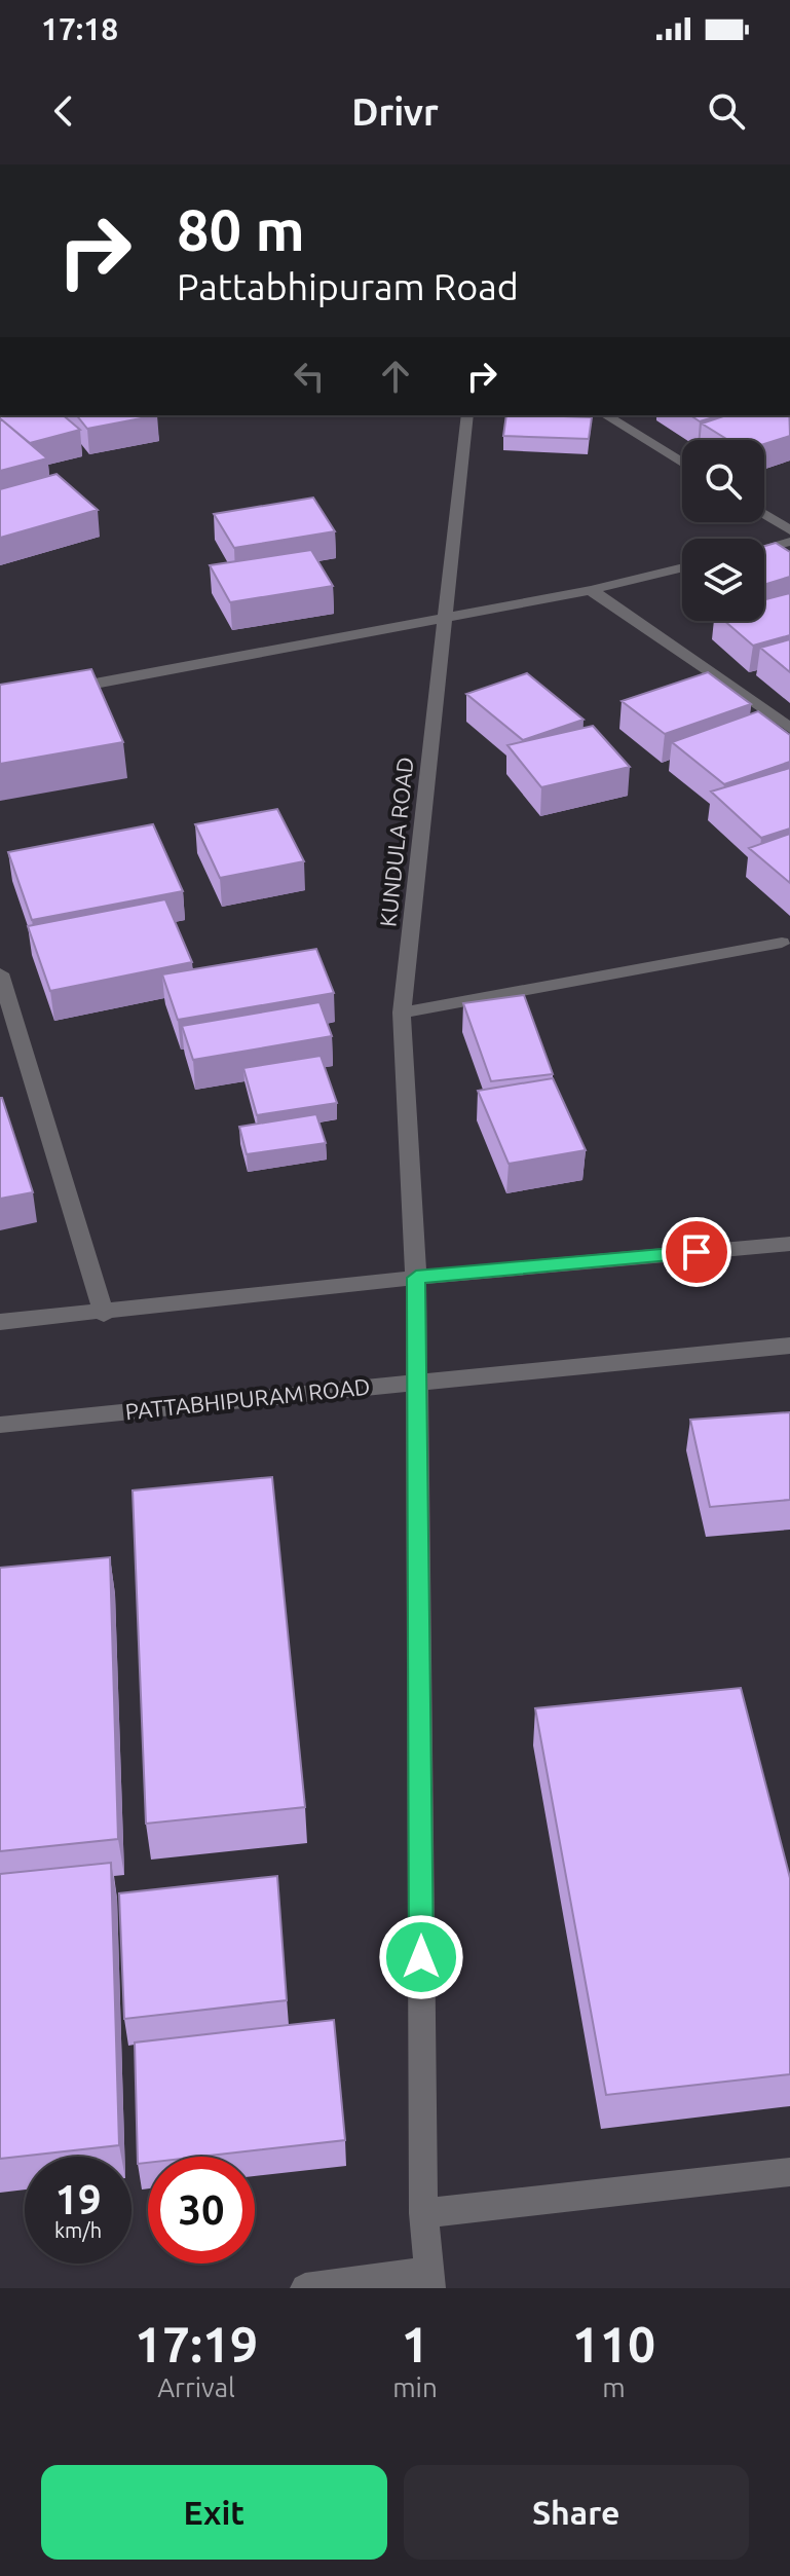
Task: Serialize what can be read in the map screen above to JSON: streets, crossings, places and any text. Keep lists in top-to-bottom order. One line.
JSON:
{"streets":{"street":["KUNDULA ROAD","PATTABHIPURAM ROAD"]},"crossings":[["KUNDULA ROAD","PATTABHIPURAM ROAD"]],"page":{"status":"17:18","header":"Drivr","turn":["80 m","Pattabhipuram Road"],"speed":"19 km/h","limit":"30","eta":["17:19","Arrival","1","min","110","m"],"buttons":["Exit","Share"]}}
